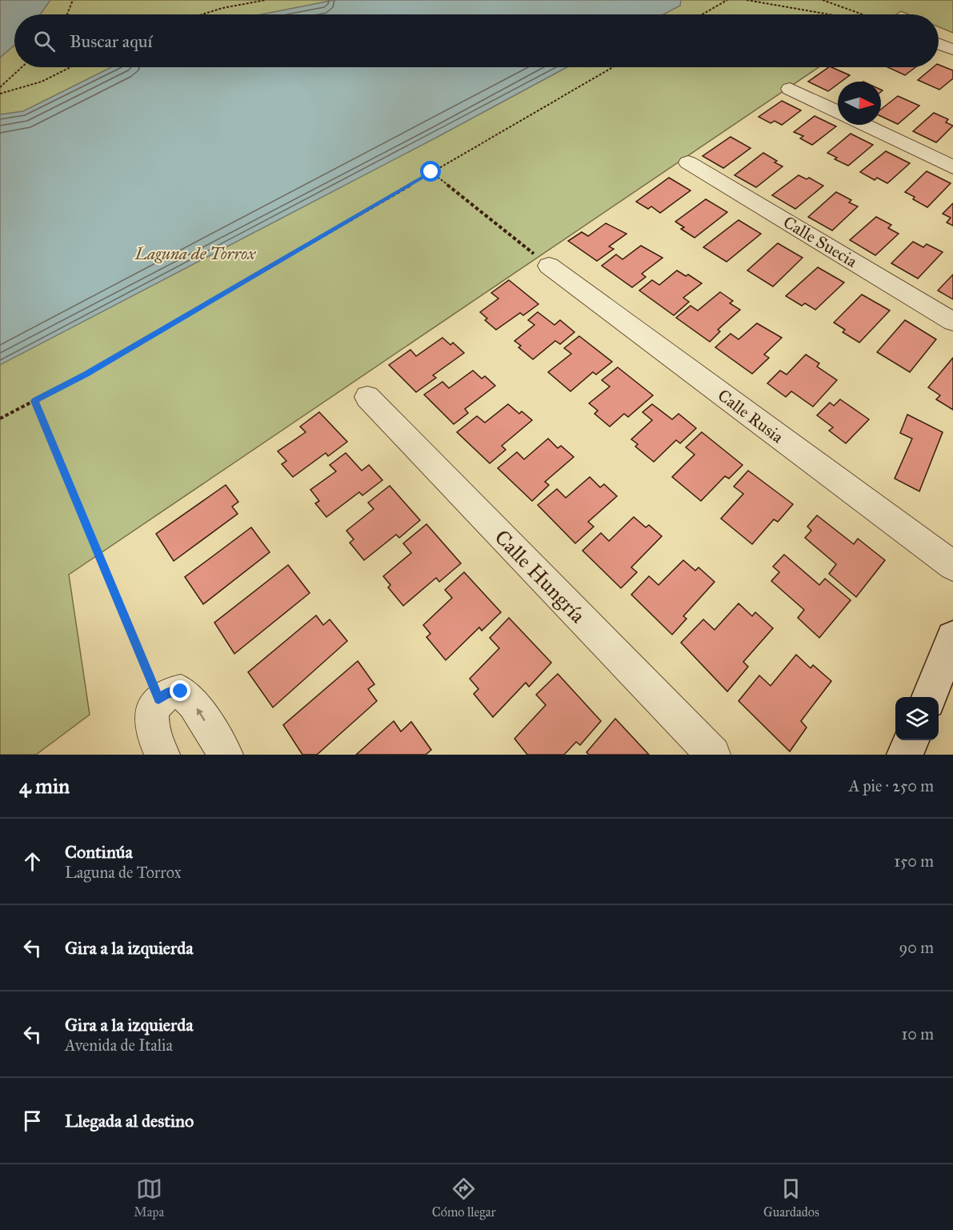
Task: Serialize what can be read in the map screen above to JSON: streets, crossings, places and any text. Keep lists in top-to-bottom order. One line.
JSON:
{"streets":{"street":["Calle Suecia","Calle Rusia","Calle Hungría"]},"parks":["Laguna de Torrox"],"north":"right","page":{"search":"Buscar aquí","heading":["4 min","A pie · 250 m"],"list":[["Continúa","Laguna de Torrox","150 m"],["Gira a la izquierda","90 m"],["Gira a la izquierda","Avenida de Italia","10 m"],"Llegada al destino"],"nav":["Mapa","Cómo llegar","Guardados"]}}
